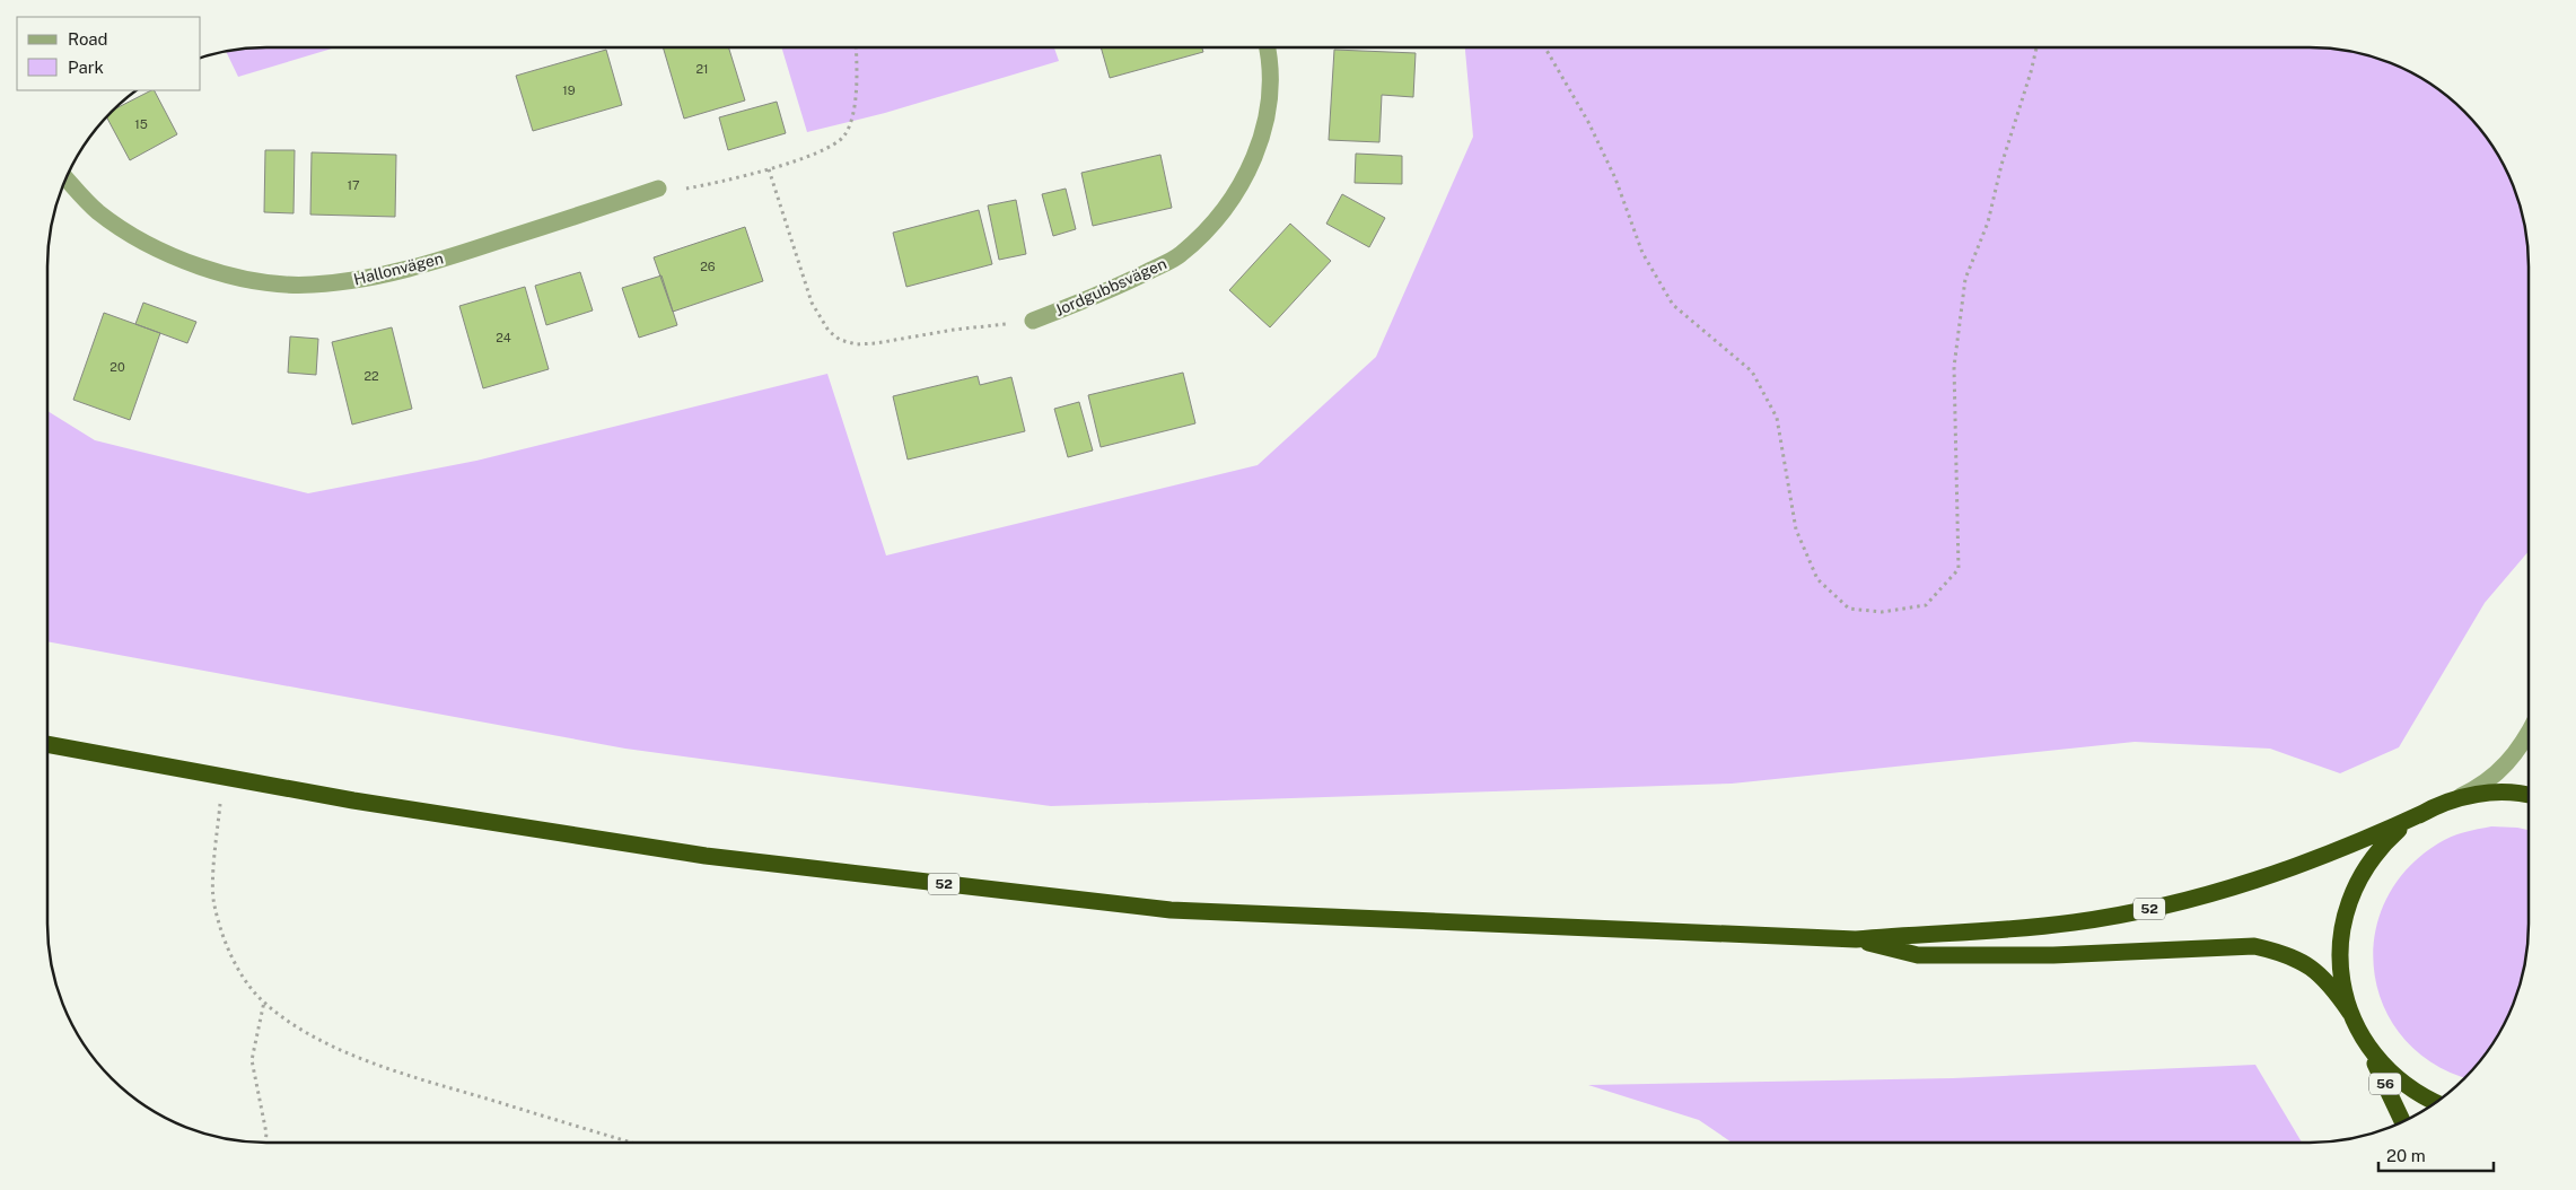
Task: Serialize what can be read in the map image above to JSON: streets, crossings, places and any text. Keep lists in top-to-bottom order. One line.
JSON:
{"streets":{"highway":["52","56"],"street":["Hallonvägen","Jordgubbsvägen"]},"crossings":[["52","56"]],"house_numbers":["21","19","15","17","26","24","20","22"],"legend":["Road","Park"],"scale_bar":"20 m"}
